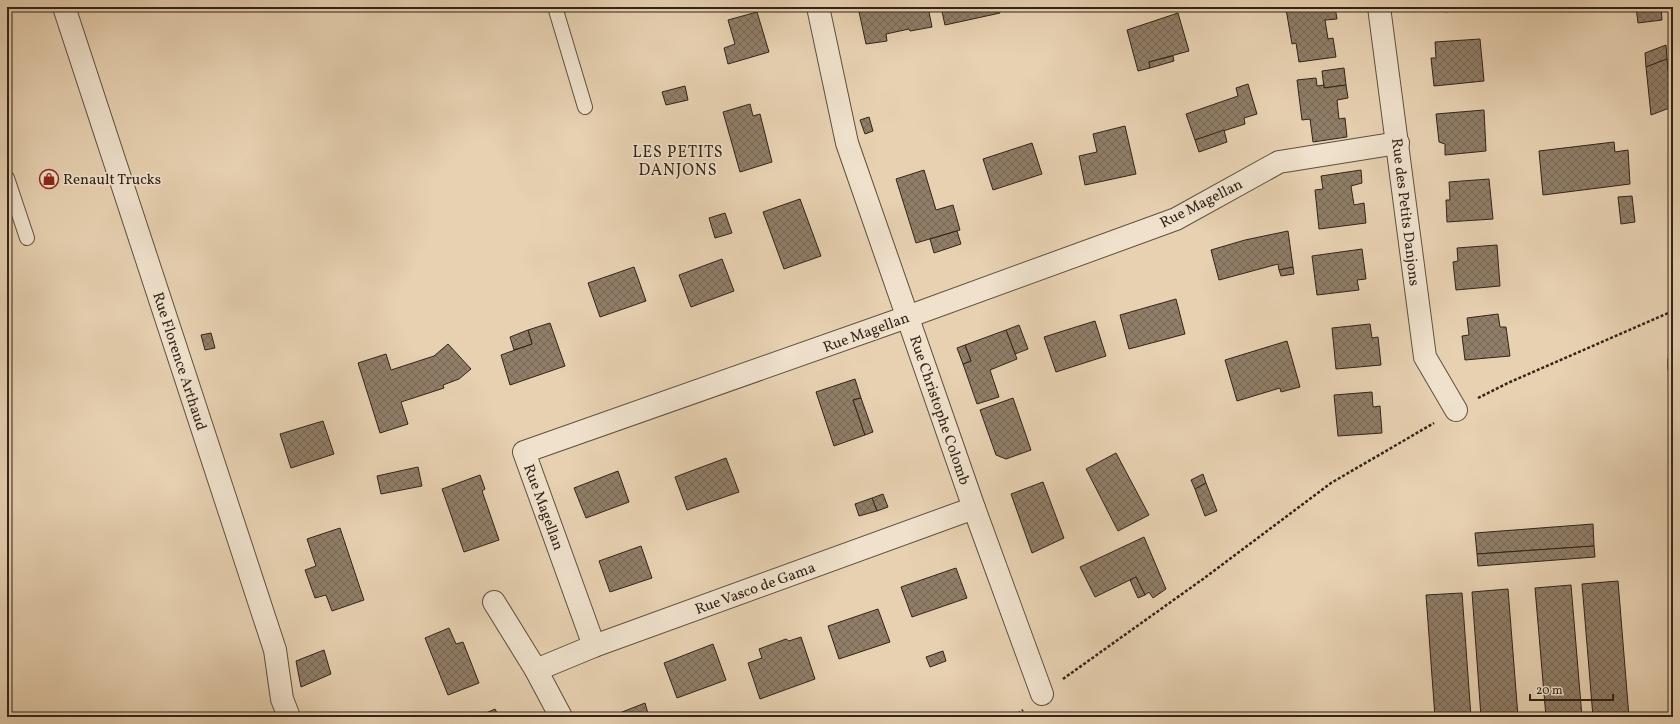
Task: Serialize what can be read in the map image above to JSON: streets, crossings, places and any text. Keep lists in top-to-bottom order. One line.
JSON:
{"streets":{"street":["Rue Magellan","Rue des Petits Danjons","Rue Florence Arthaud","Rue Christophe Colomb","Rue Vasco de Gama"]},"crossings":[["Rue Magellan","Rue des Petits Danjons"],["Rue Magellan","Rue Christophe Colomb"],["Rue Magellan","Rue Vasco de Gama"],["Rue Christophe Colomb","Rue Vasco de Gama"]],"districts":["LES PETITS DANJONS"],"places":{"shop":["Renault Trucks"]},"scale_bar":"20 m"}
